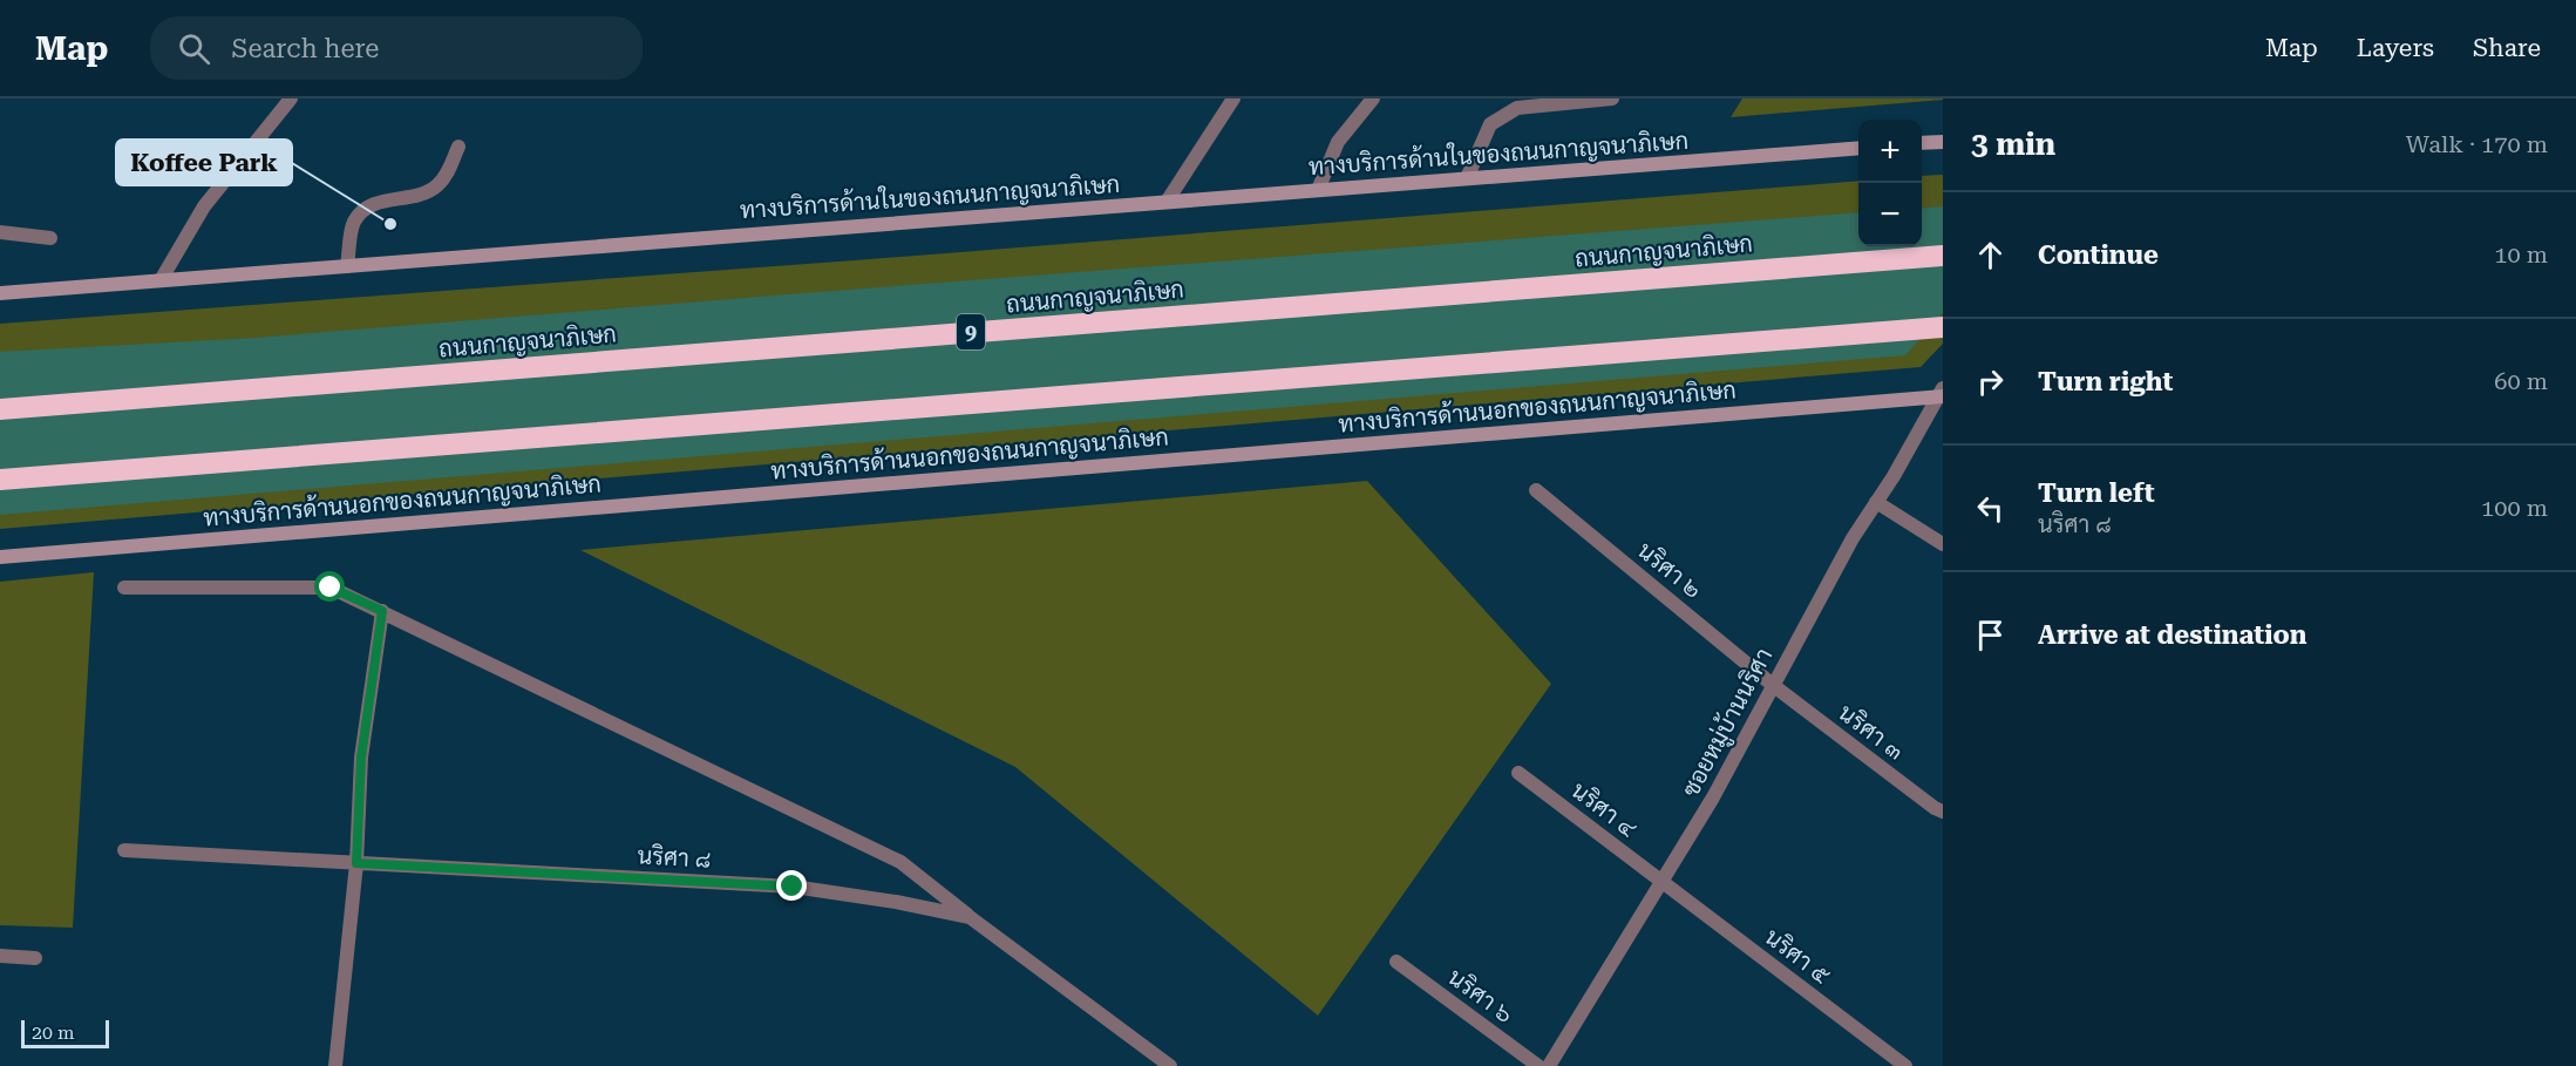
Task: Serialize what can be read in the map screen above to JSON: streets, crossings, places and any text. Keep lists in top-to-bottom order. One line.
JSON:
{"streets":{"highway":["ถนนกาญจนาภิเษก","9"],"main road":["ทางบริการด้านในของถนนกาญจนาภิเษก","ทางบริการด้านนอกของถนนกาญจนาภิเษก"],"street":["นริศา ๒","ซอยหมู่บ้านนริศา","นริศา ๓","นริศา ๔","นริศา ๘","นริศา ๕","นริศา ๖"]},"crossings":[["ทางบริการด้านนอกของถนนกาญจนาภิเษก","ซอยหมู่บ้านนริศา"],["นริศา ๒","ซอยหมู่บ้านนริศา"],["นริศา ๒","นริศา ๓"],["ซอยหมู่บ้านนริศา","นริศา ๓"],["ซอยหมู่บ้านนริศา","นริศา ๔"],["ซอยหมู่บ้านนริศา","นริศา ๕"],["นริศา ๔","นริศา ๕"]],"places":["Koffee Park"],"scale_bar":"20 m","page":{"header":"Map","search":"Search here","nav":["Map","Layers","Share"],"heading":["3 min","Walk · 170 m"],"map_buttons":["+","−"],"list":[["Continue","10 m"],["Turn right","60 m"],["Turn left","นริศา ๘","100 m"],"Arrive at destination"],"scale":"20 m"}}
